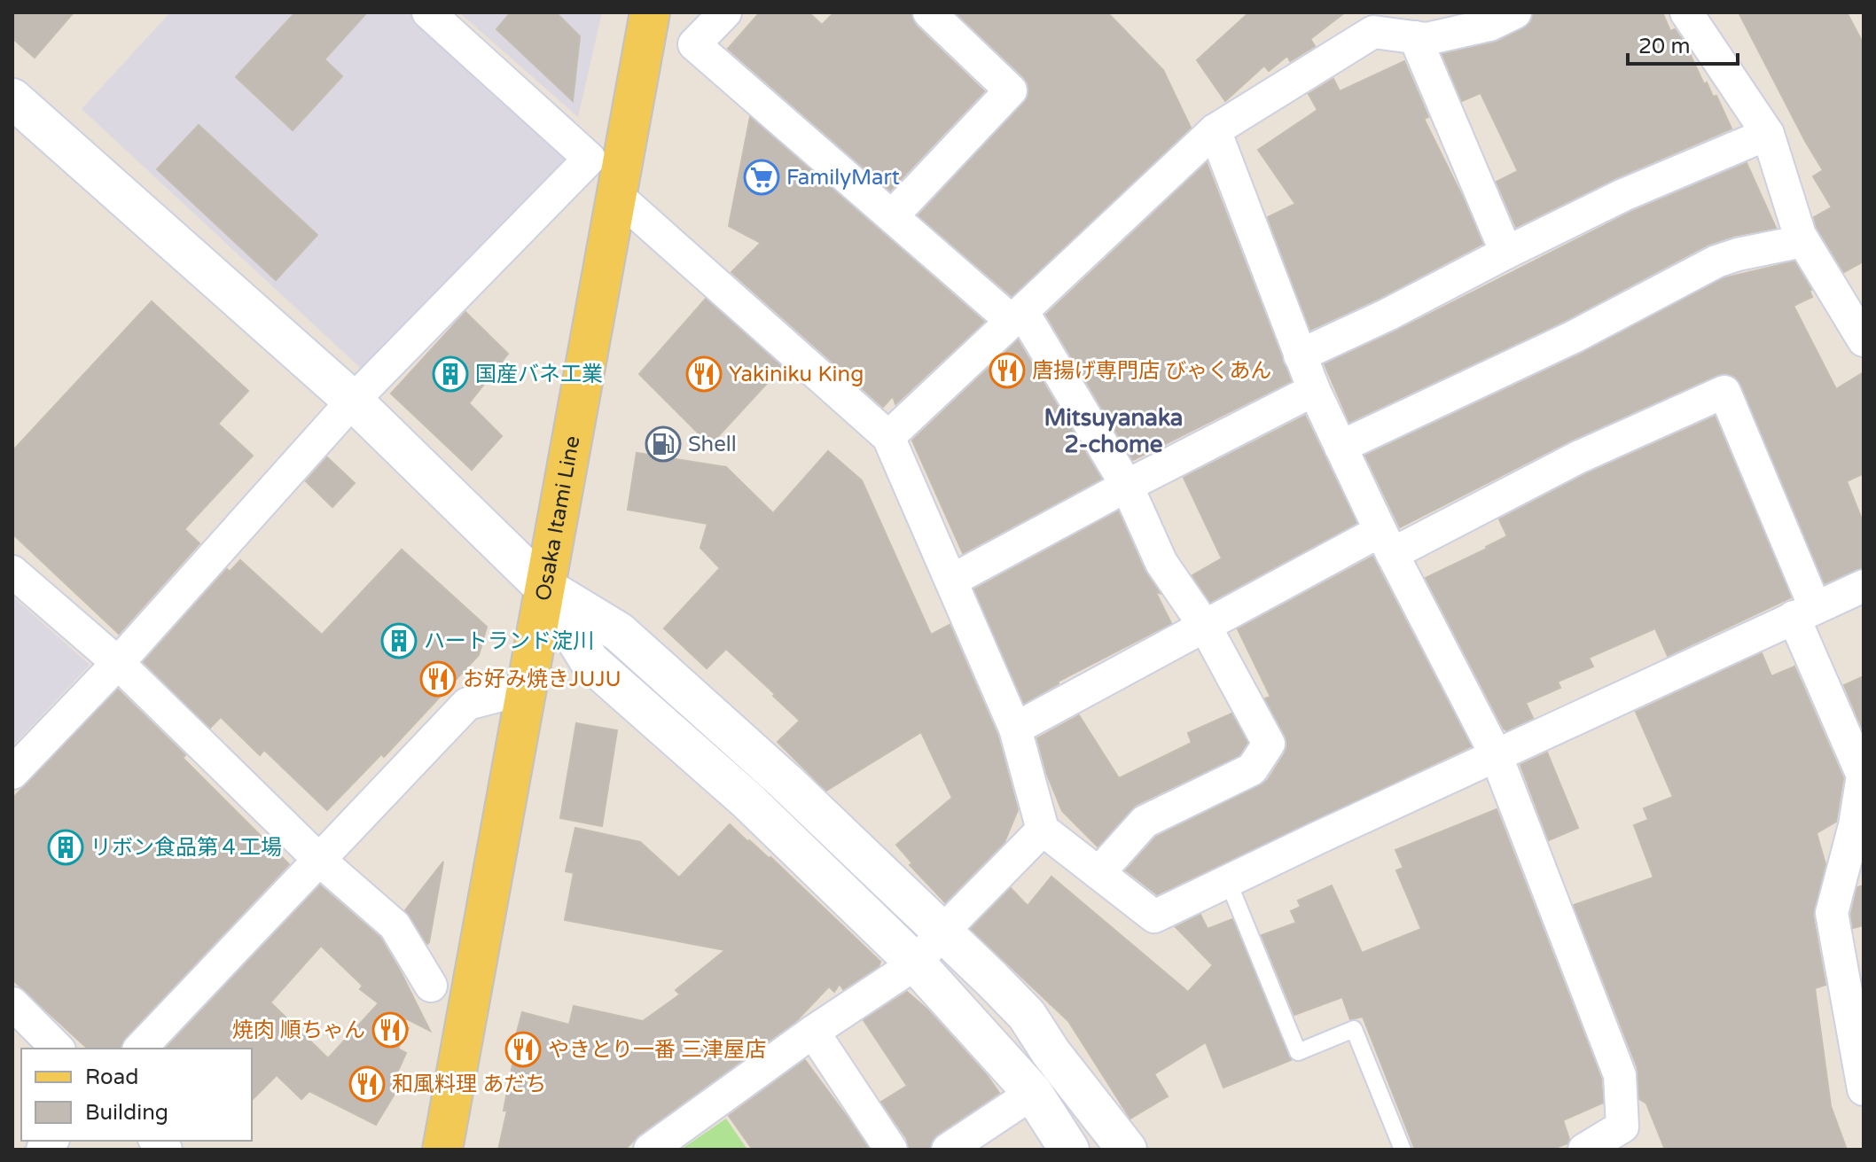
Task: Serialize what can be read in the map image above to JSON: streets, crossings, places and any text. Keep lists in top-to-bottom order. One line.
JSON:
{"streets":{"main road":["Osaka Itami Line"]},"districts":["Mitsuyanaka 2-chome"],"places":{"supermarket":["FamilyMart"],"restaurant":["唐揚げ専門店 びゃくあん","Yakiniku King","お好み焼きJUJU","焼肉 順ちゃん","やきとり一番 三津屋店","和風料理 あだち"],"building":["国産バネ工業","ハートランド淀川","リボン食品第４工場"],"fuel station":["Shell"]},"legend":["Road","Building"],"scale_bar":"20 m"}
